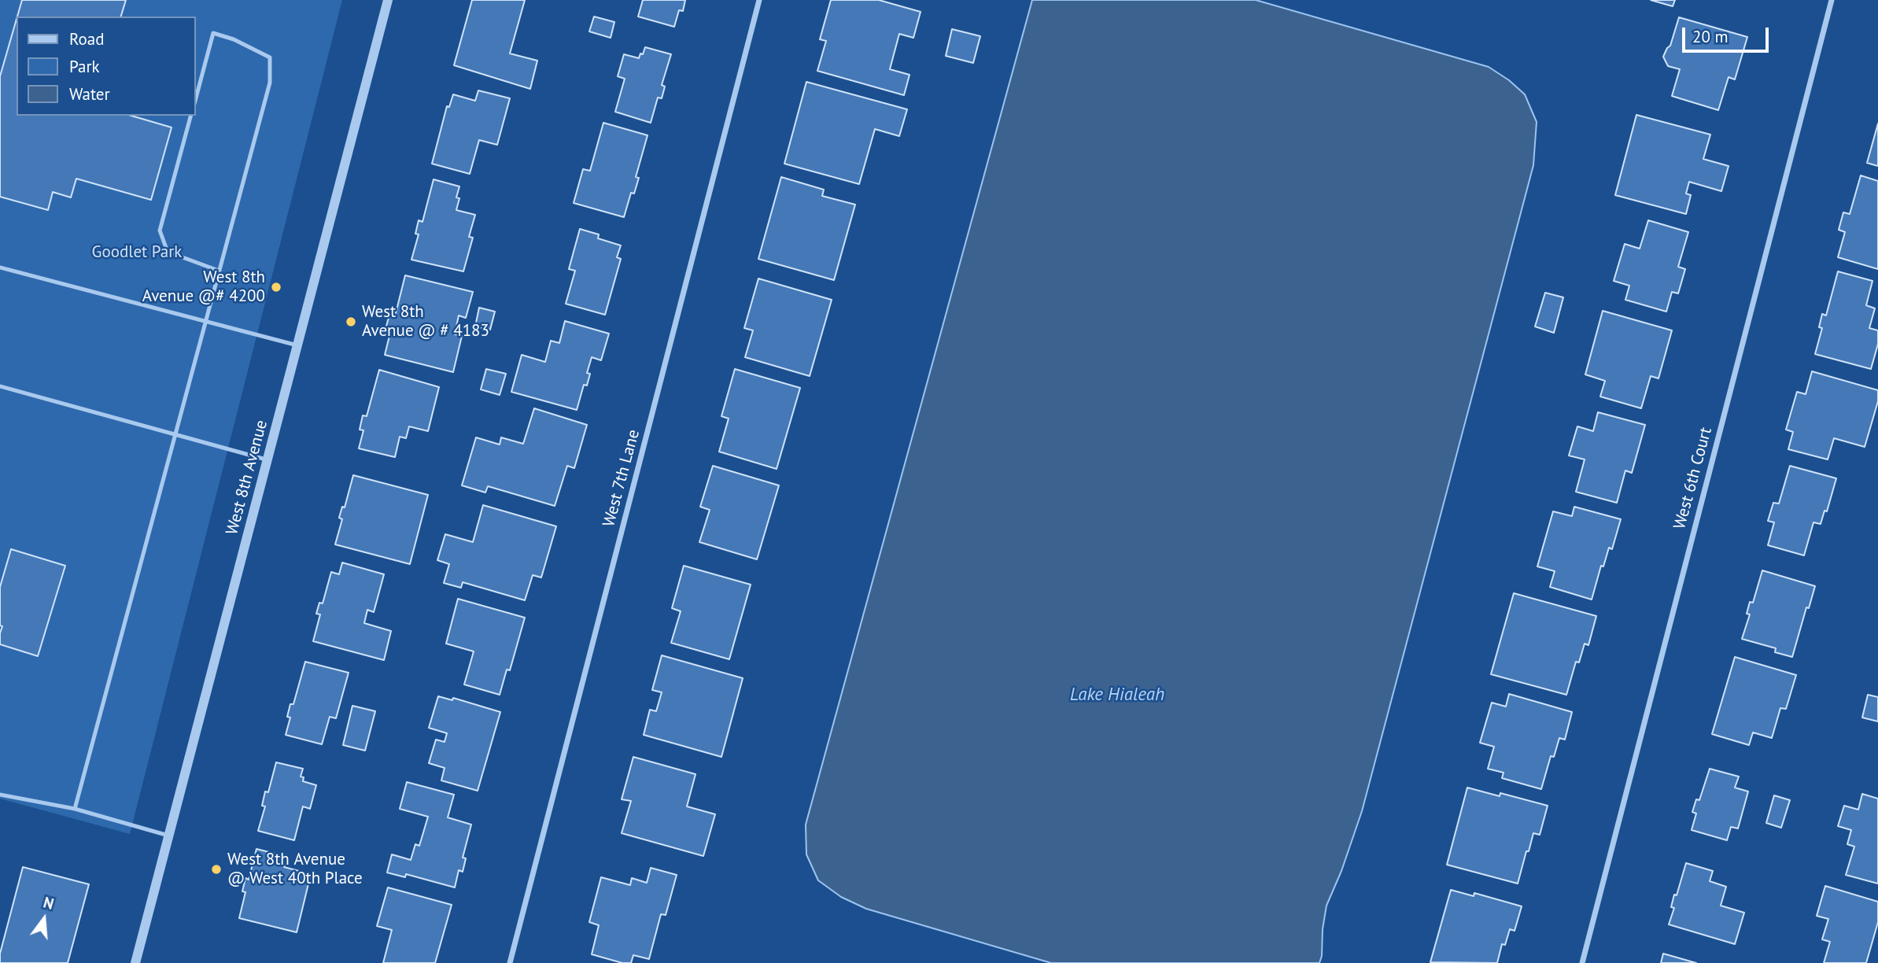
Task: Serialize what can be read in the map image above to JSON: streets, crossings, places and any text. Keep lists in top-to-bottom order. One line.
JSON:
{"streets":{"street":["West 8th Avenue","West 7th Lane","West 6th Court"]},"water":["Lake Hialeah"],"parks":["Goodlet Park"],"places":["West 8th Avenue @# 4200","West 8th Avenue @ # 4183","West 8th Avenue @ West 40th Place"],"legend":["Road","Park","Water"],"scale_bar":"20 m","north":"top"}
